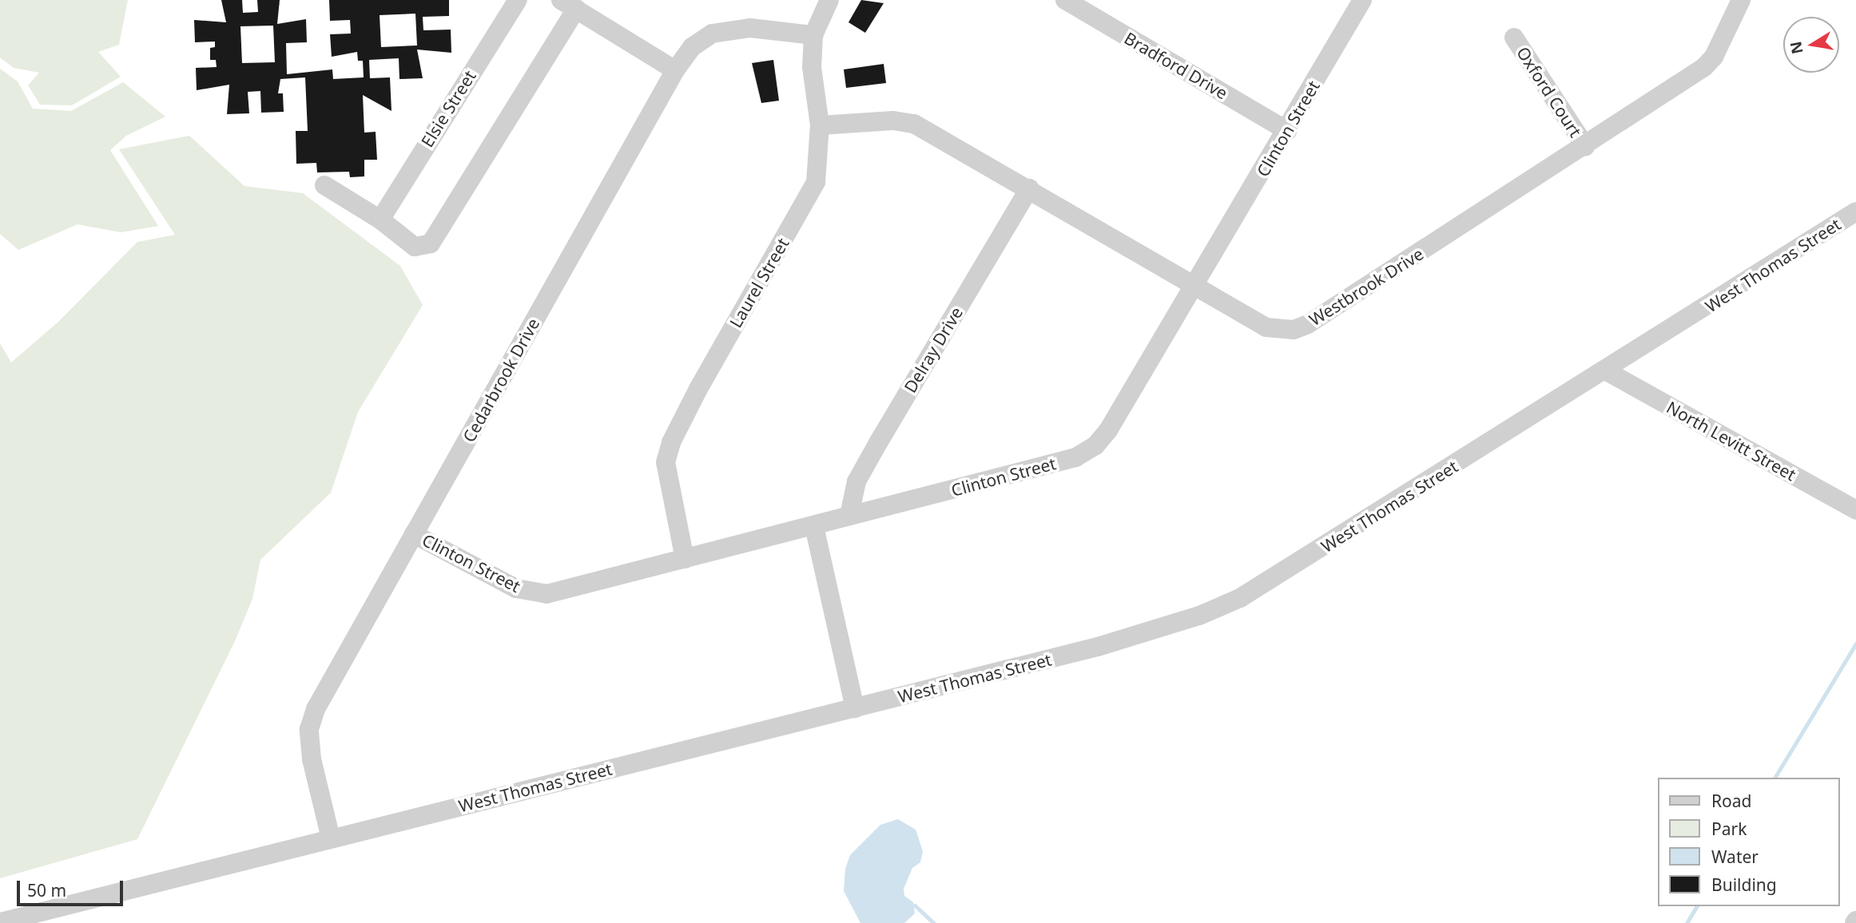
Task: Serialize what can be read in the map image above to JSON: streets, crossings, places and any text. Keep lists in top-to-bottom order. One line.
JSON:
{"streets":{"street":["Bradford Drive","Oxford Court","Elsie Street","Clinton Street","West Thomas Street","Laurel Street","Westbrook Drive","Delray Drive","Cedarbrook Drive","North Levitt Street"]},"crossings":[["Bradford Drive","Clinton Street"],["Oxford Court","Westbrook Drive"],["Clinton Street","Laurel Street"],["Clinton Street","Westbrook Drive"],["Clinton Street","Delray Drive"],["Clinton Street","Cedarbrook Drive"],["West Thomas Street","Cedarbrook Drive"],["West Thomas Street","North Levitt Street"],["Laurel Street","Westbrook Drive"],["Laurel Street","Cedarbrook Drive"],["Westbrook Drive","Delray Drive"]],"legend":["Road","Park","Water","Building"],"scale_bar":"50 m","north":"left"}
